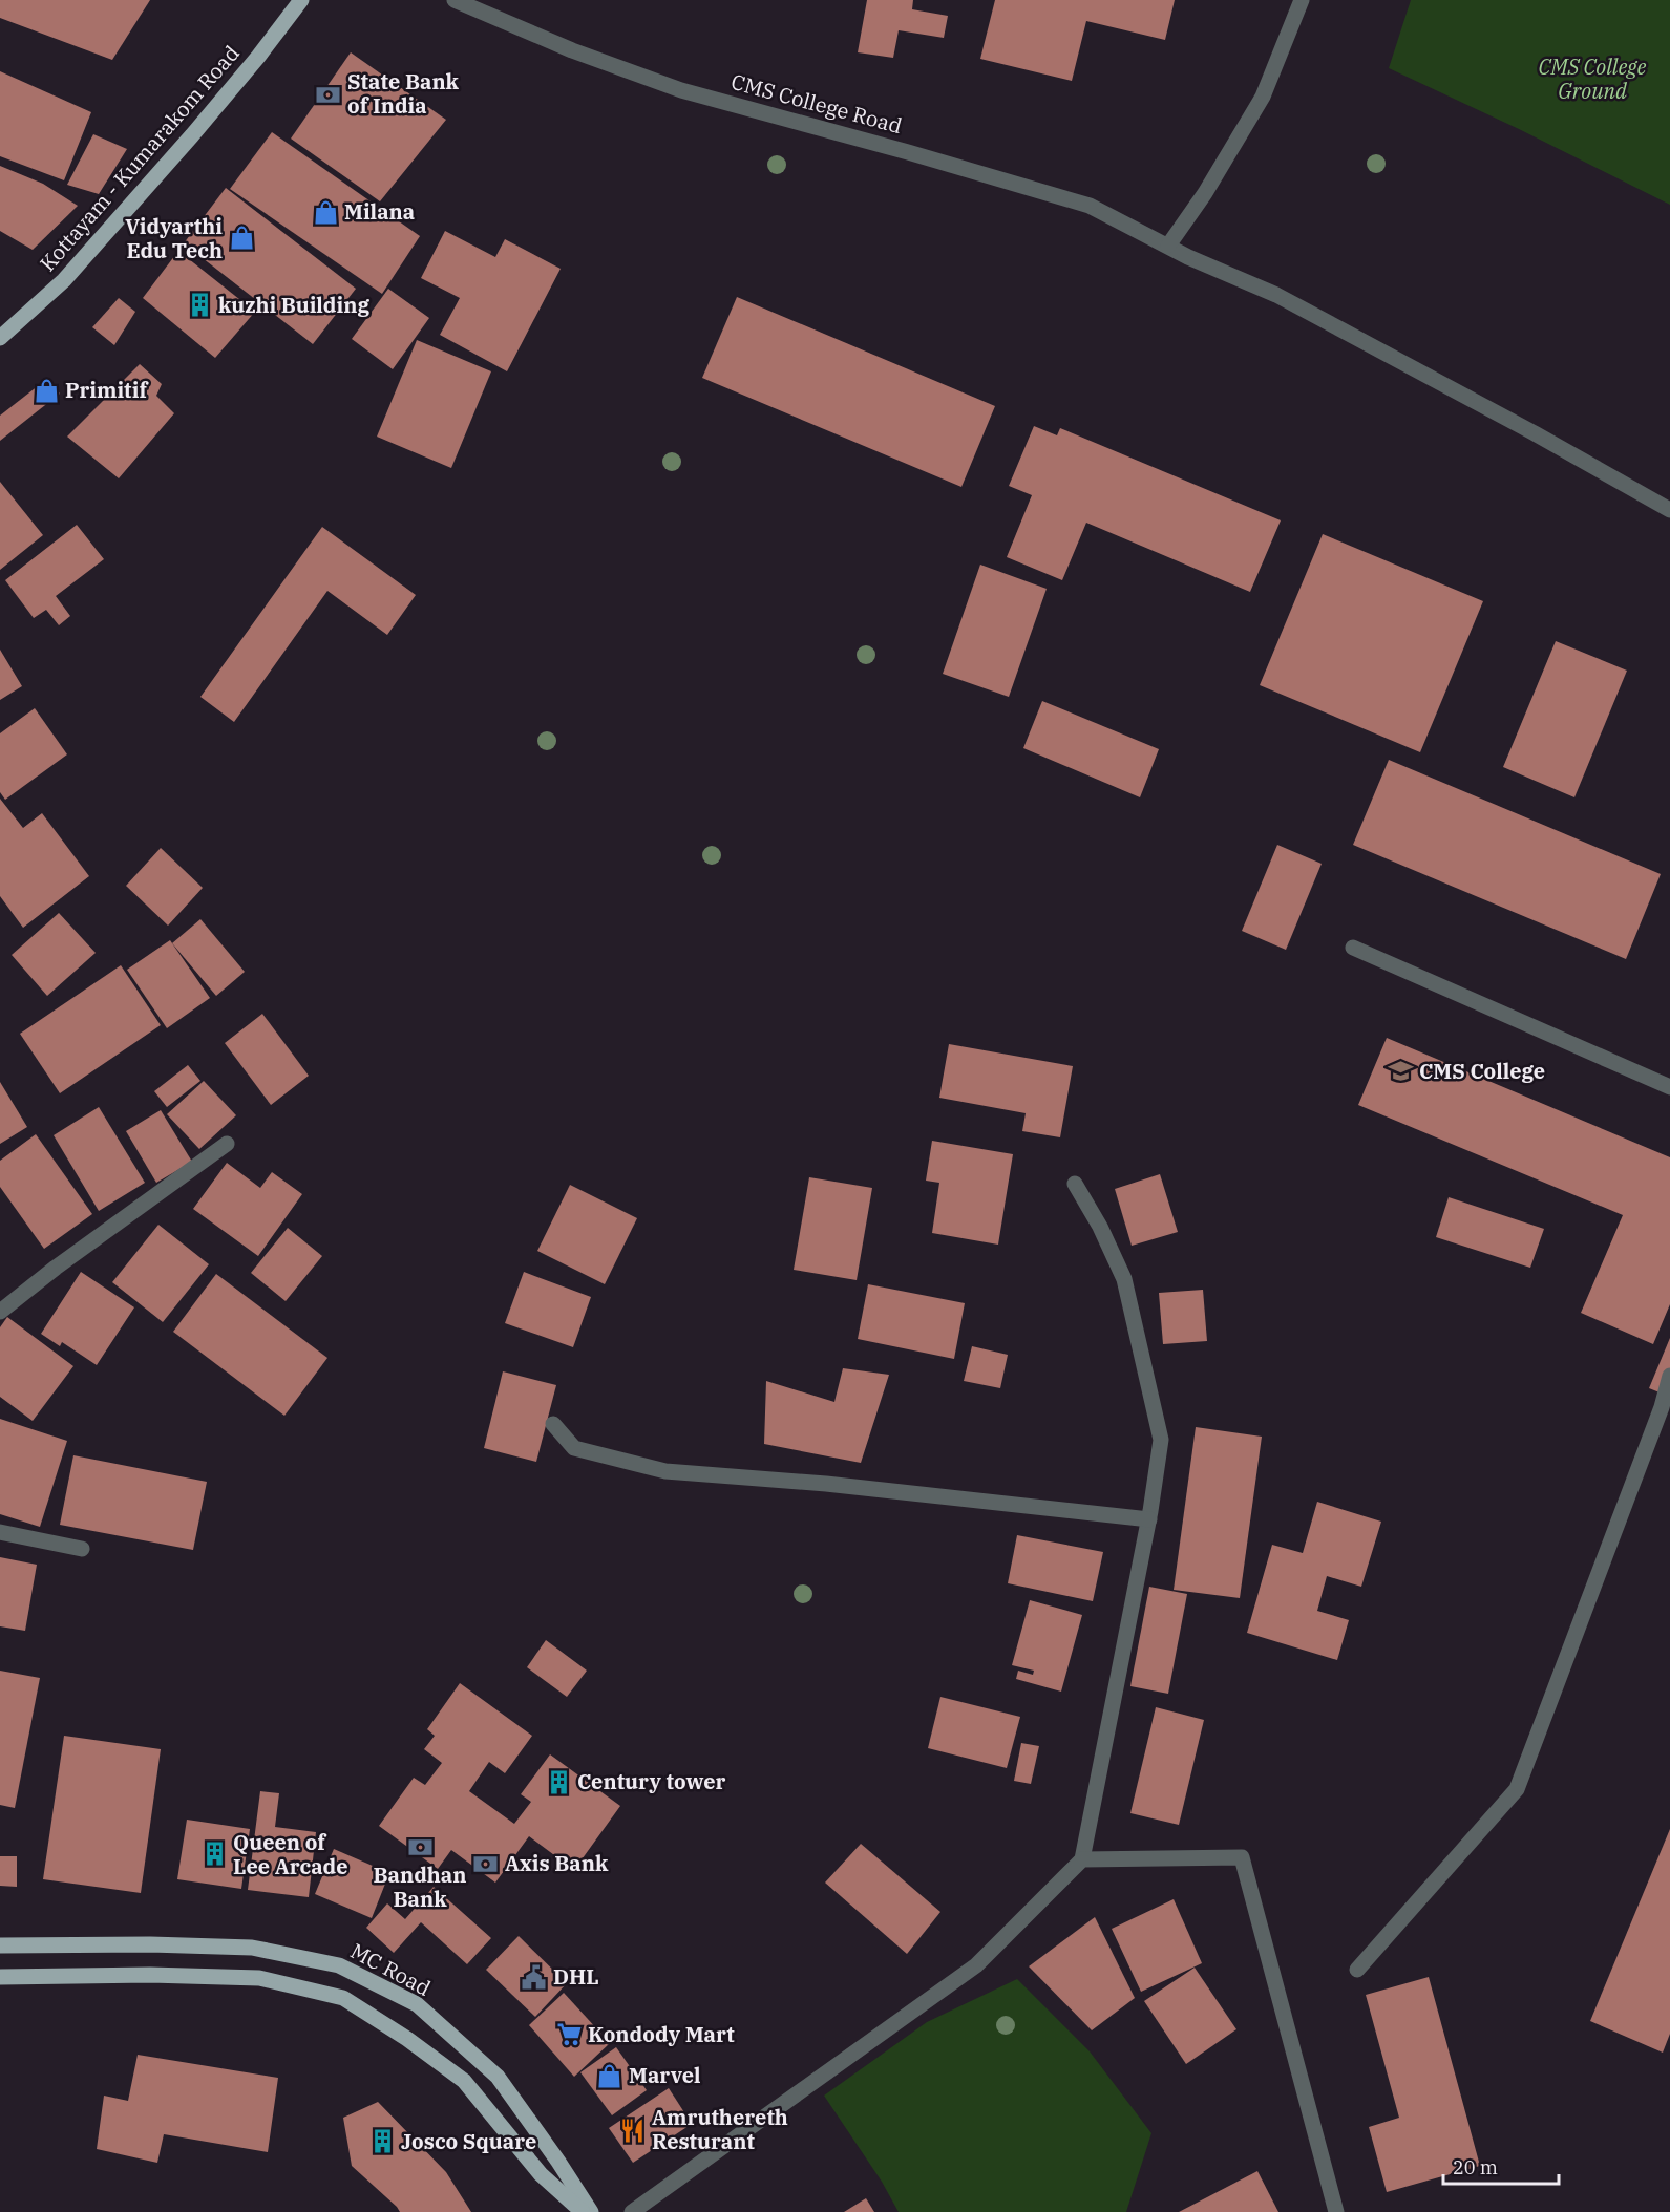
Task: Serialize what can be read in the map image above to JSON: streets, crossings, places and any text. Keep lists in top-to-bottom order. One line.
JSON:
{"streets":{"main road":["Kottayam - Kumarakom Road","MC Road"],"street":["CMS College Road"]},"parks":["CMS College Ground"],"places":{"bank":["State Bank of India","Bandhan Bank","Axis Bank"],"shop":["Milana","Vidyarthi Edu Tech","Primitif","Marvel"],"building":["kuzhi Building","Century tower","Queen of Lee Arcade","Josco Square"],"school or university":["CMS College"],"public building":["DHL"],"supermarket":["Kondody Mart"],"restaurant":["Amruthereth Resturant"]},"scale_bar":"20 m"}
